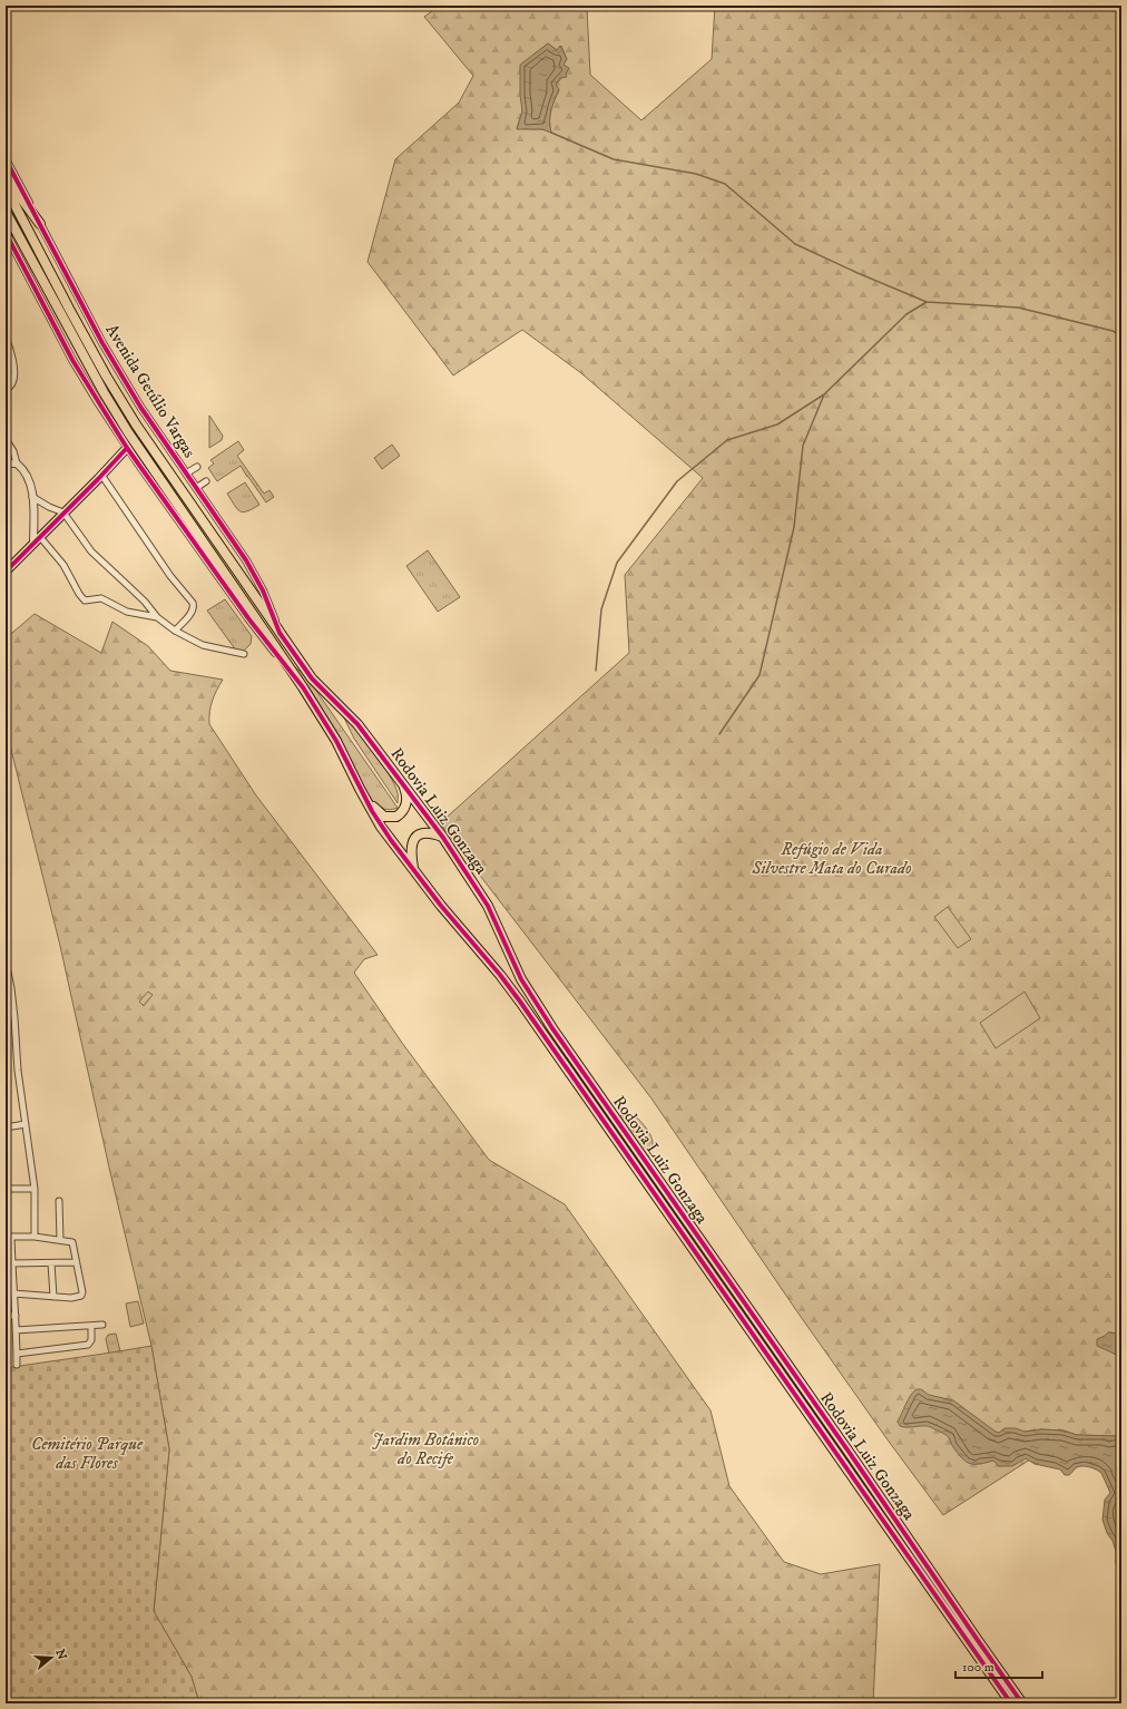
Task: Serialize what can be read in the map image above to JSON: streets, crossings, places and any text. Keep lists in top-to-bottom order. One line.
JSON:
{"streets":{"highway":["Rodovia Luiz Gonzaga"],"street":["Avenida Getúlio Vargas"]},"crossings":[["Avenida Getúlio Vargas","Rodovia Luiz Gonzaga"]],"parks":["Refúgio de Vida Silvestre Mata do Curado","Jardim Botânico do Recife","Cemitério Parque das Flores"],"scale_bar":"100 m","north":"right"}
